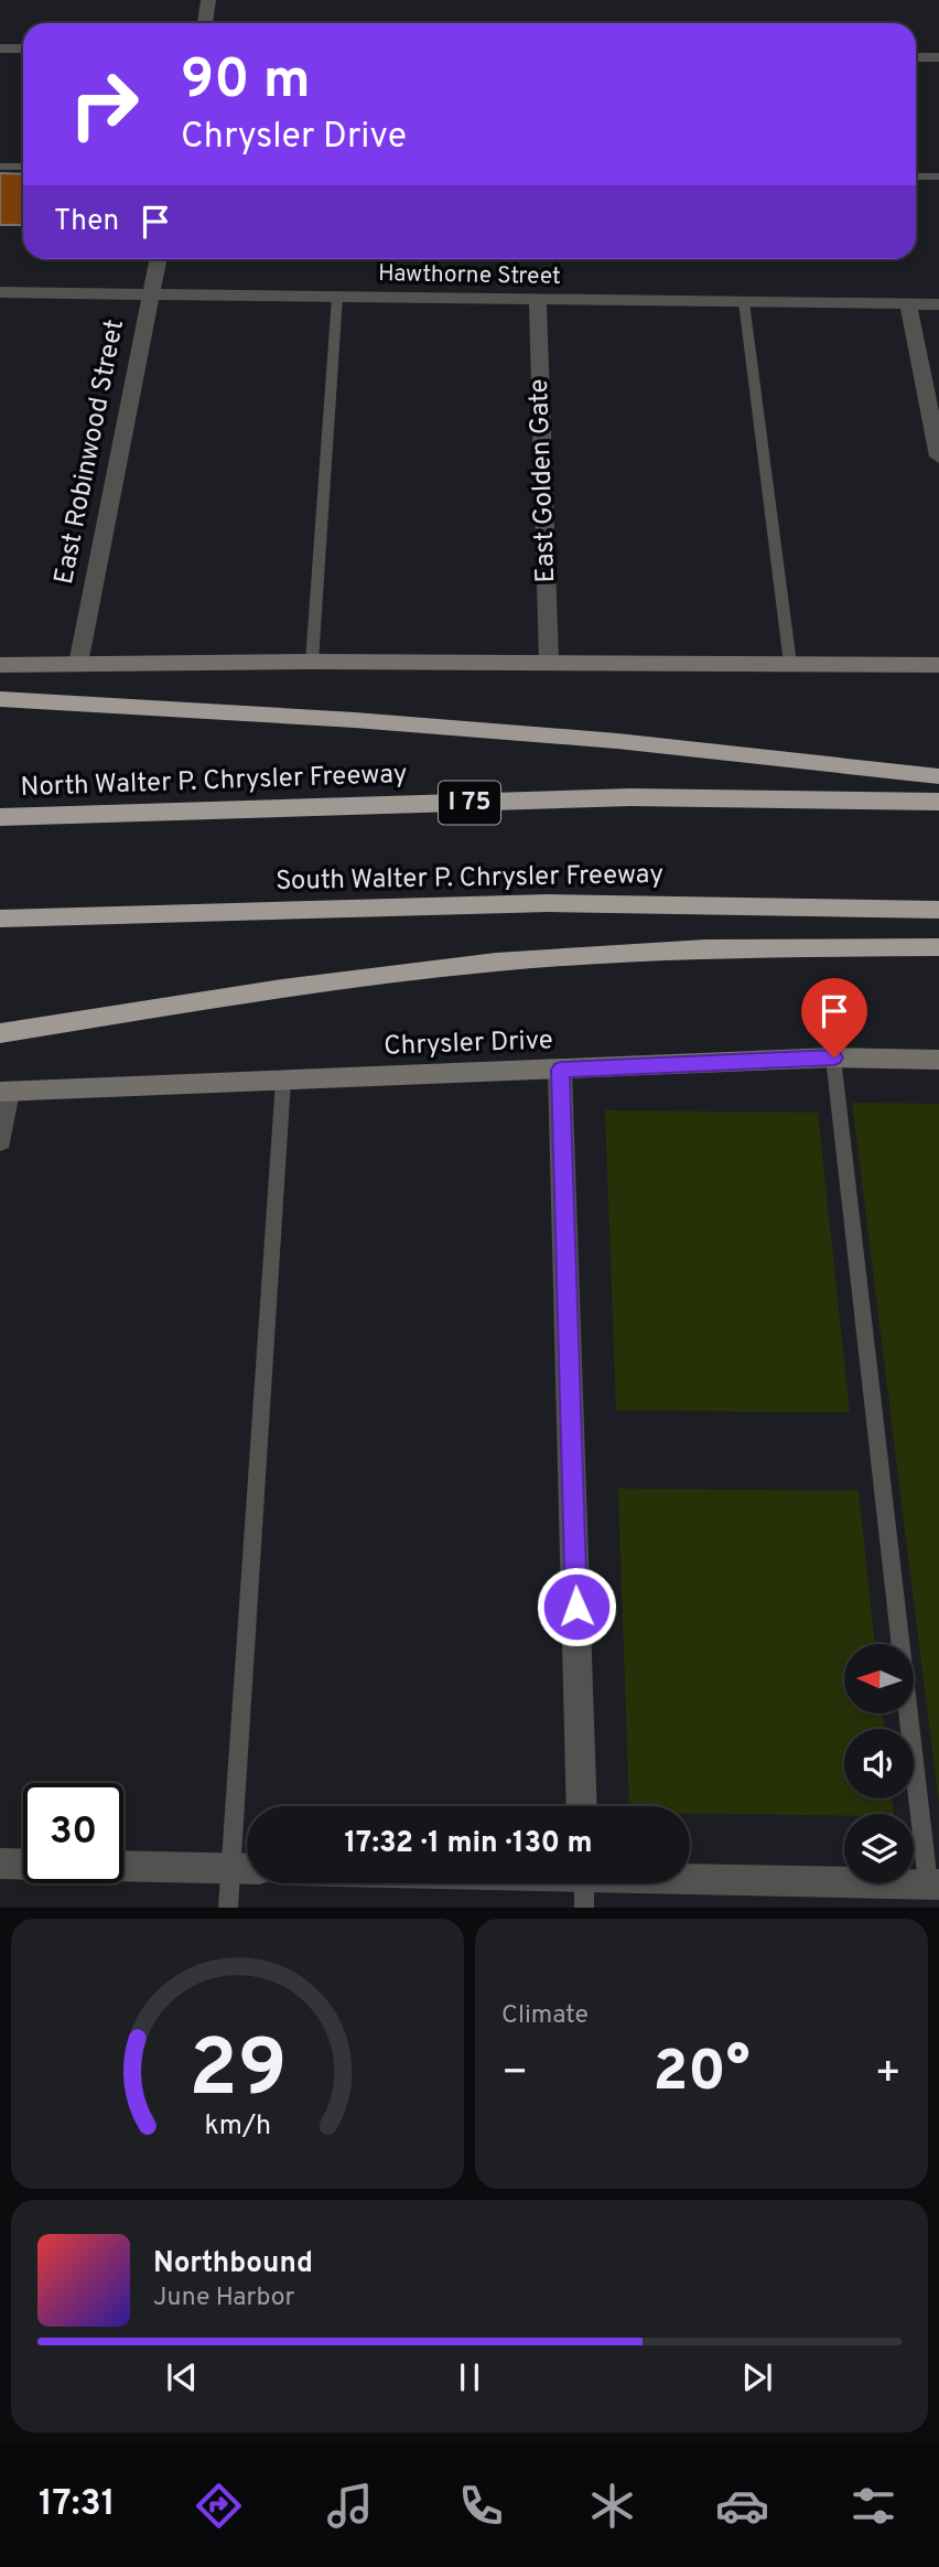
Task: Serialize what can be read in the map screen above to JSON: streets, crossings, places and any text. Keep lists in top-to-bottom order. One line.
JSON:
{"streets":{"highway":["North Walter P. Chrysler Freeway","I 75","South Walter P. Chrysler Freeway"],"main road":["Chrysler Drive"],"street":["Hawthorne Street","East Robinwood Street","East Golden Gate"]},"crossings":[["Hawthorne Street","East Robinwood Street"],["Hawthorne Street","East Golden Gate"]],"north":"left","page":{"turn":["90 m","Chrysler Drive"],"then":"Then","limit":"30","trip":"17:32 · 1 min · 130 m","tile":"Climate","heat":["−","20°","+"],"song":["Northbound","June Harbor"],"tabs":"17:31","gauge":["29","km/h"]}}
